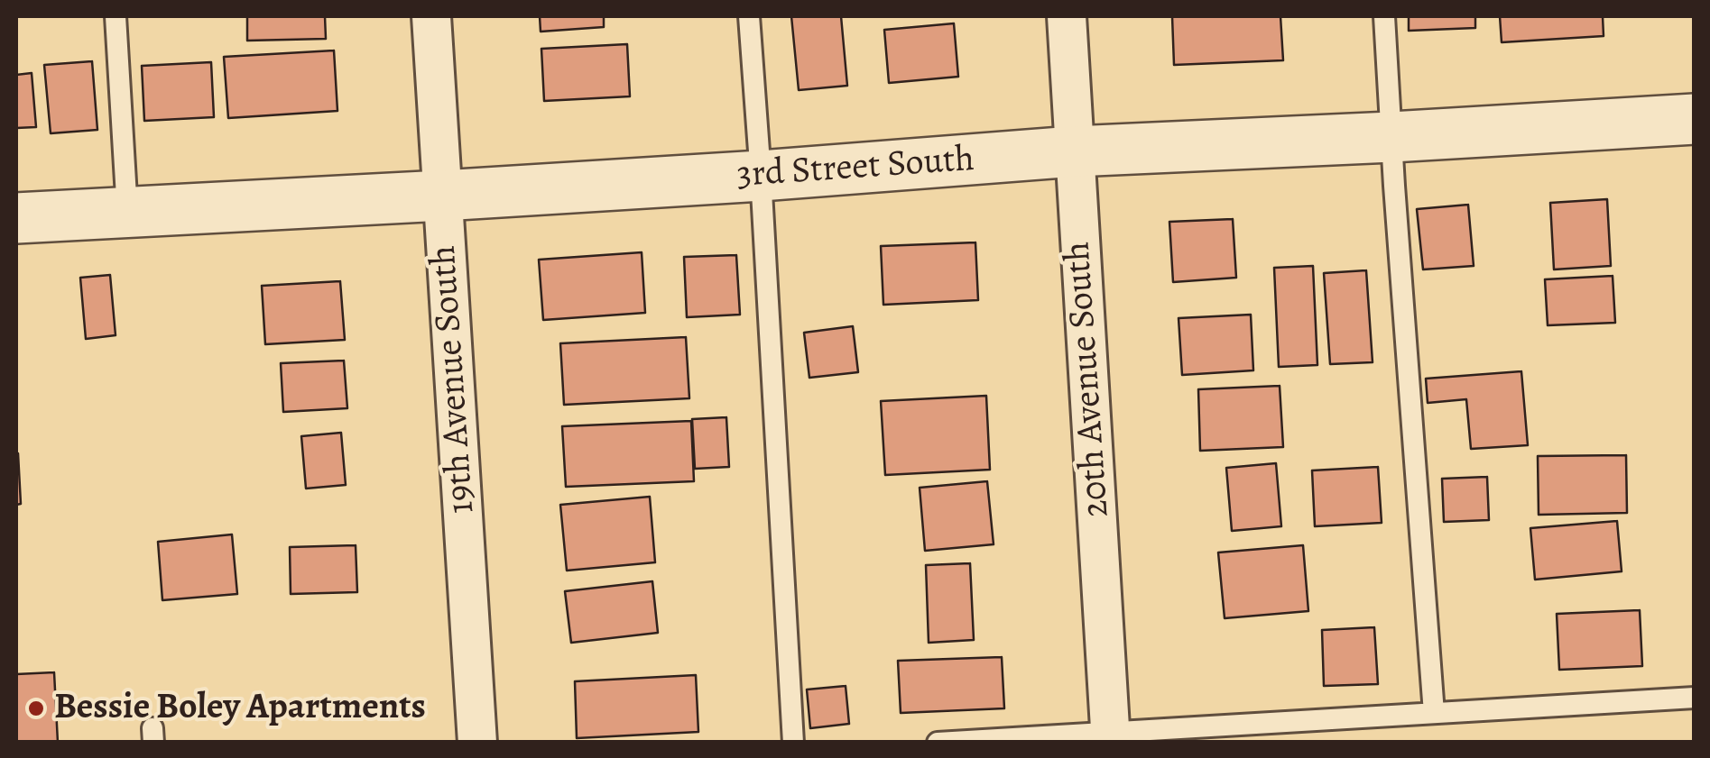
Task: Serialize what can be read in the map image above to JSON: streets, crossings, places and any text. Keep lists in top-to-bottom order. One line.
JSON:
{"streets":{"street":["3rd Street South","19th Avenue South","20th Avenue South"]},"crossings":[["3rd Street South","19th Avenue South"],["3rd Street South","20th Avenue South"]],"places":["Bessie Boley Apartments"]}
